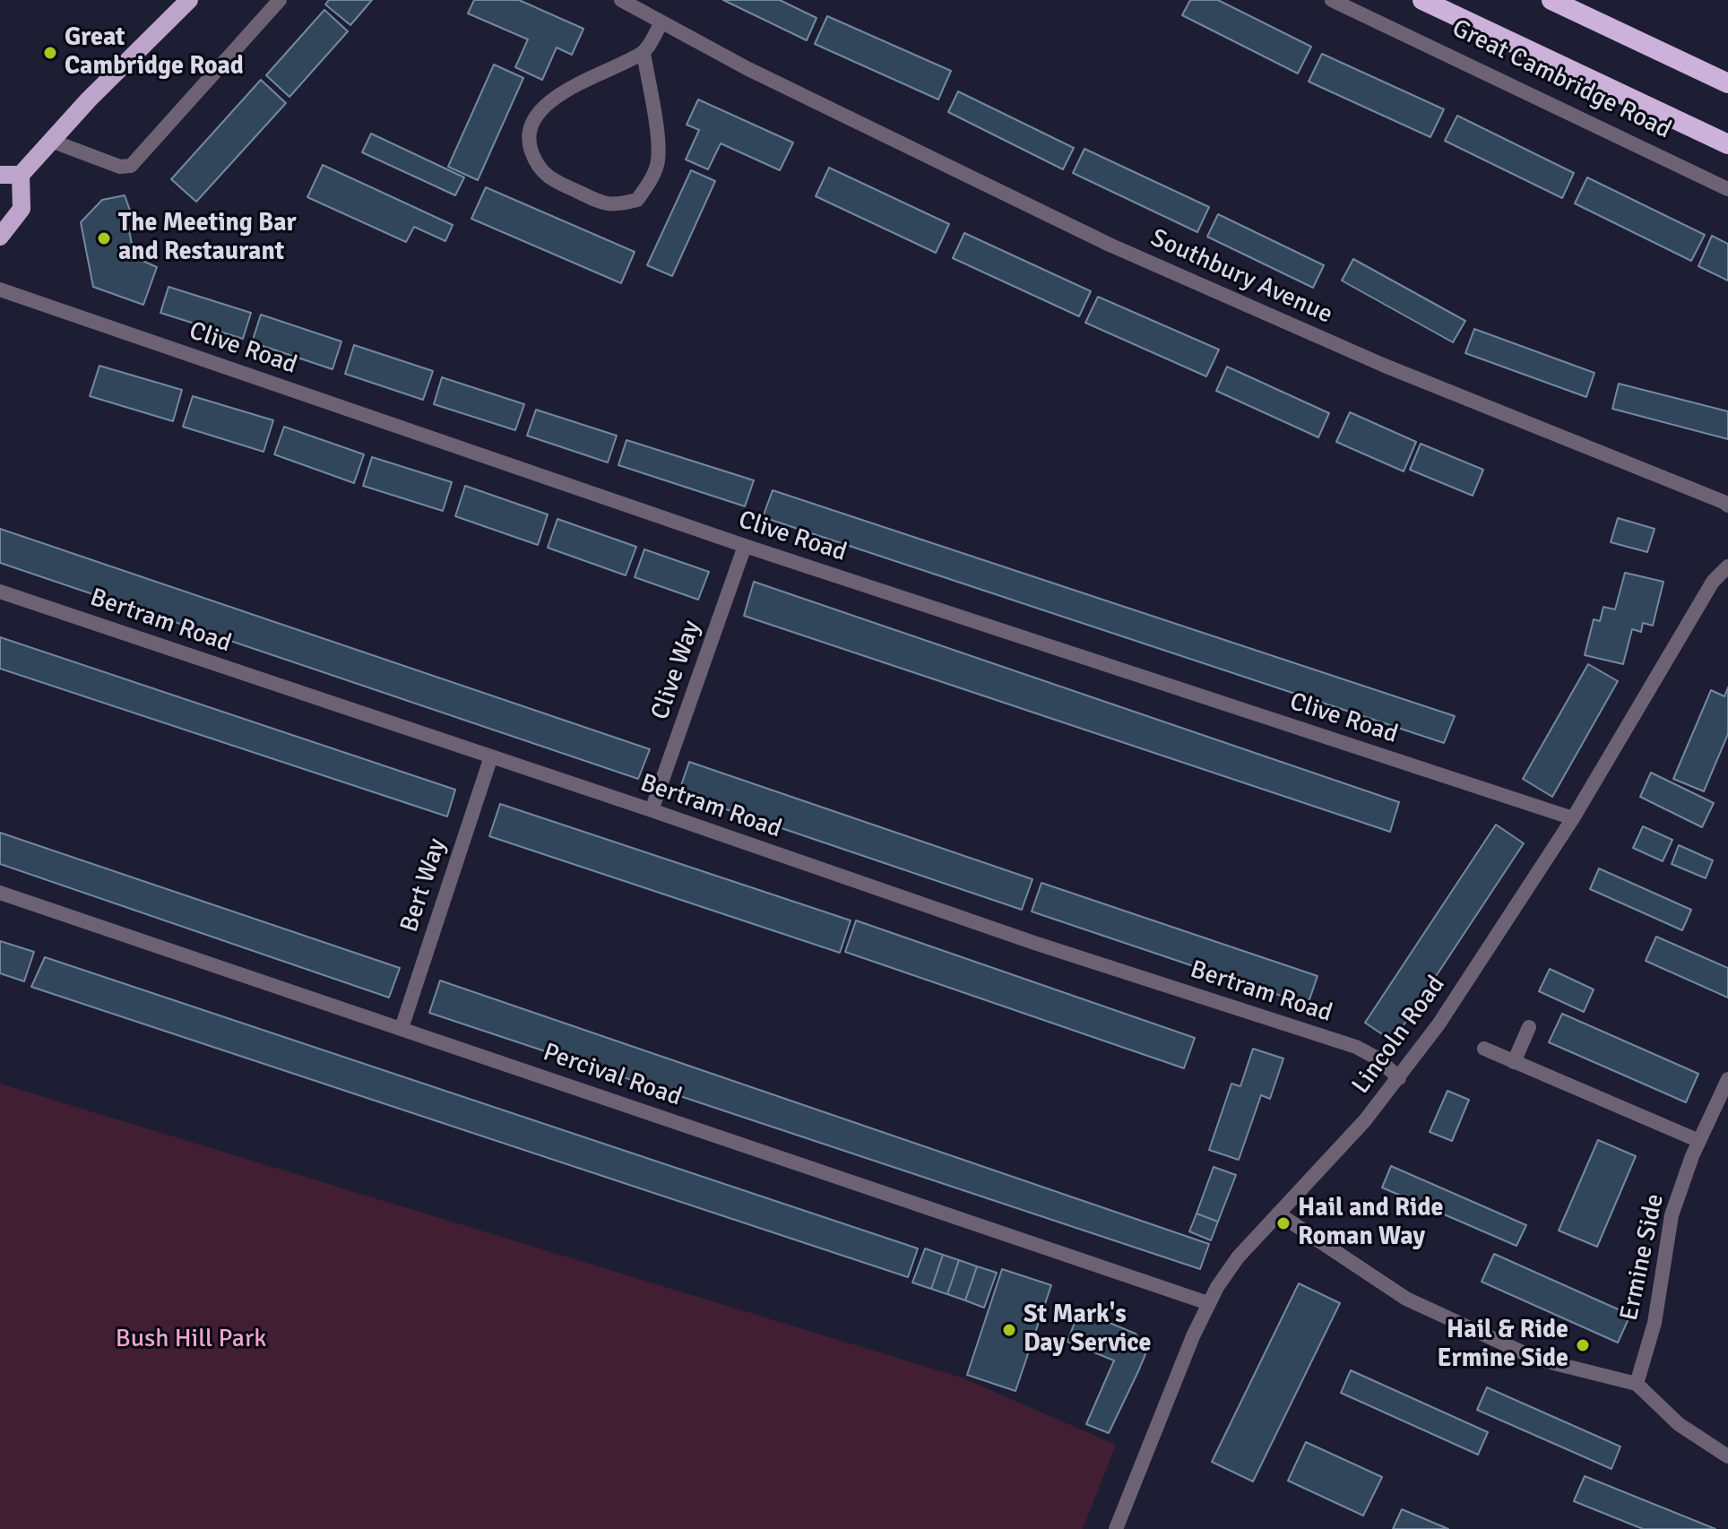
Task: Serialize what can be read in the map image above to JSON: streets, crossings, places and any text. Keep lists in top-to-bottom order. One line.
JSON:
{"streets":{"highway":["Great Cambridge Road"],"street":["Southbury Avenue","Clive Road","Bertram Road","Clive Way","Bert Way","Lincoln Road","Percival Road","Ermine Side"]},"crossings":[["Clive Road","Clive Way"],["Clive Road","Lincoln Road"],["Bertram Road","Clive Way"],["Bertram Road","Bert Way"],["Bertram Road","Lincoln Road"],["Bert Way","Percival Road"],["Lincoln Road","Percival Road"]],"parks":["Bush Hill Park"],"places":["Great Cambridge Road","The Meeting Bar and Restaurant","Hail and Ride Roman Way","St Mark's Day Service","Hail & Ride Ermine Side"]}
